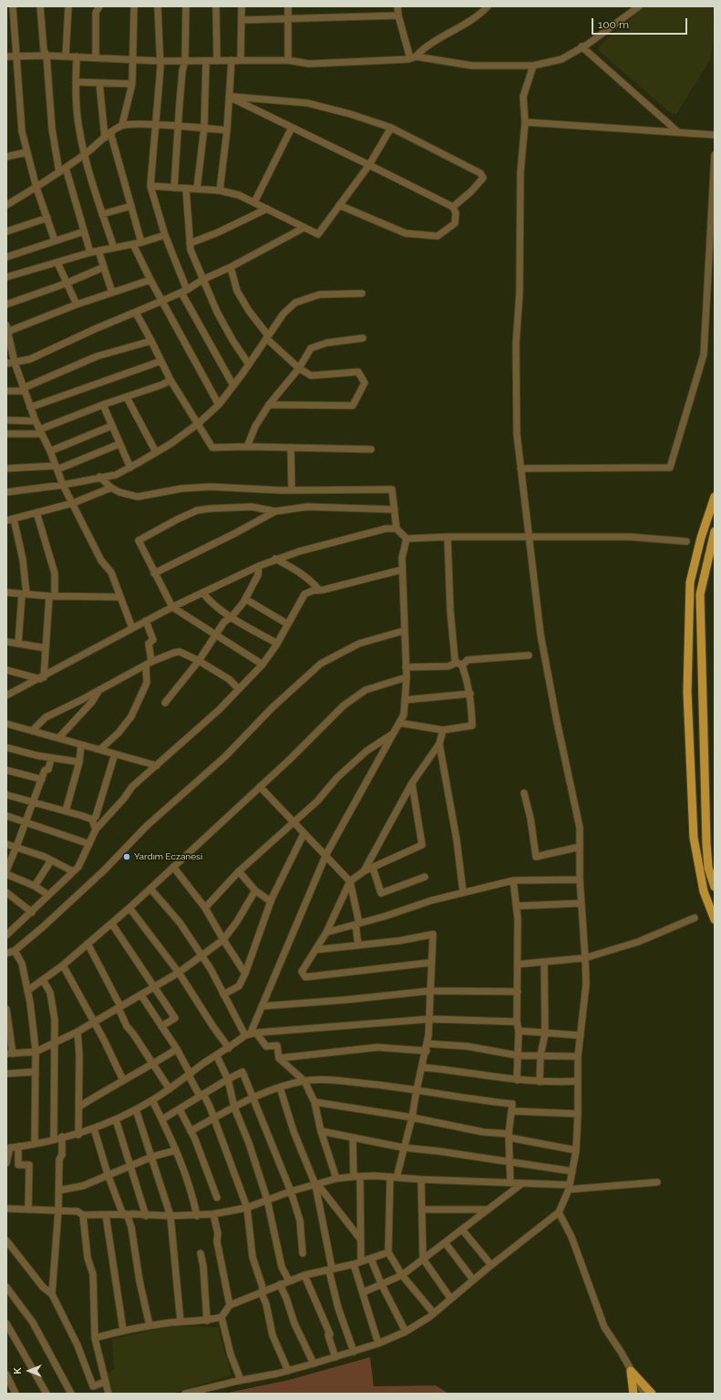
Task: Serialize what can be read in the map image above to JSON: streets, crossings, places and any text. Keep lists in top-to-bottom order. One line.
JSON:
{"places":["Yardım Eczanesi"],"scale_bar":"100 m","north":"left"}
